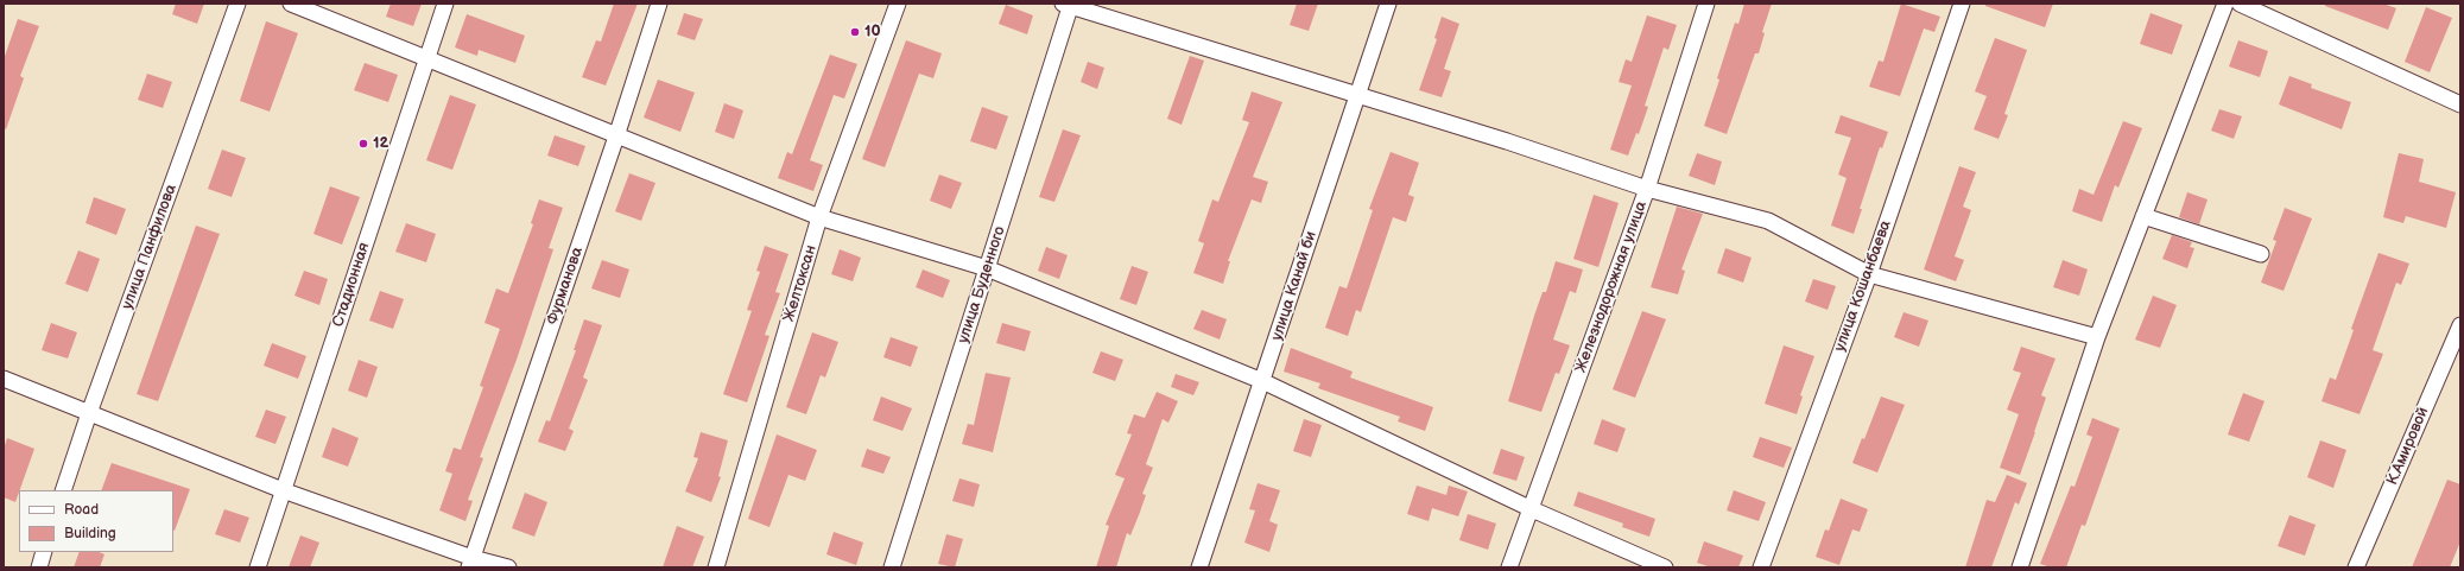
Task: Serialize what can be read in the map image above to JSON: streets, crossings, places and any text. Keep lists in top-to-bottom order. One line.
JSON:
{"streets":{"street":["улица Панфилова","Желтоксан","Стадионная","улица Буденного","Фурманова","улица Канай би","улица Кошанбаева","Железнодорожная улица","К.Амировой"]},"places":["10","12"],"legend":["Road","Building"]}
